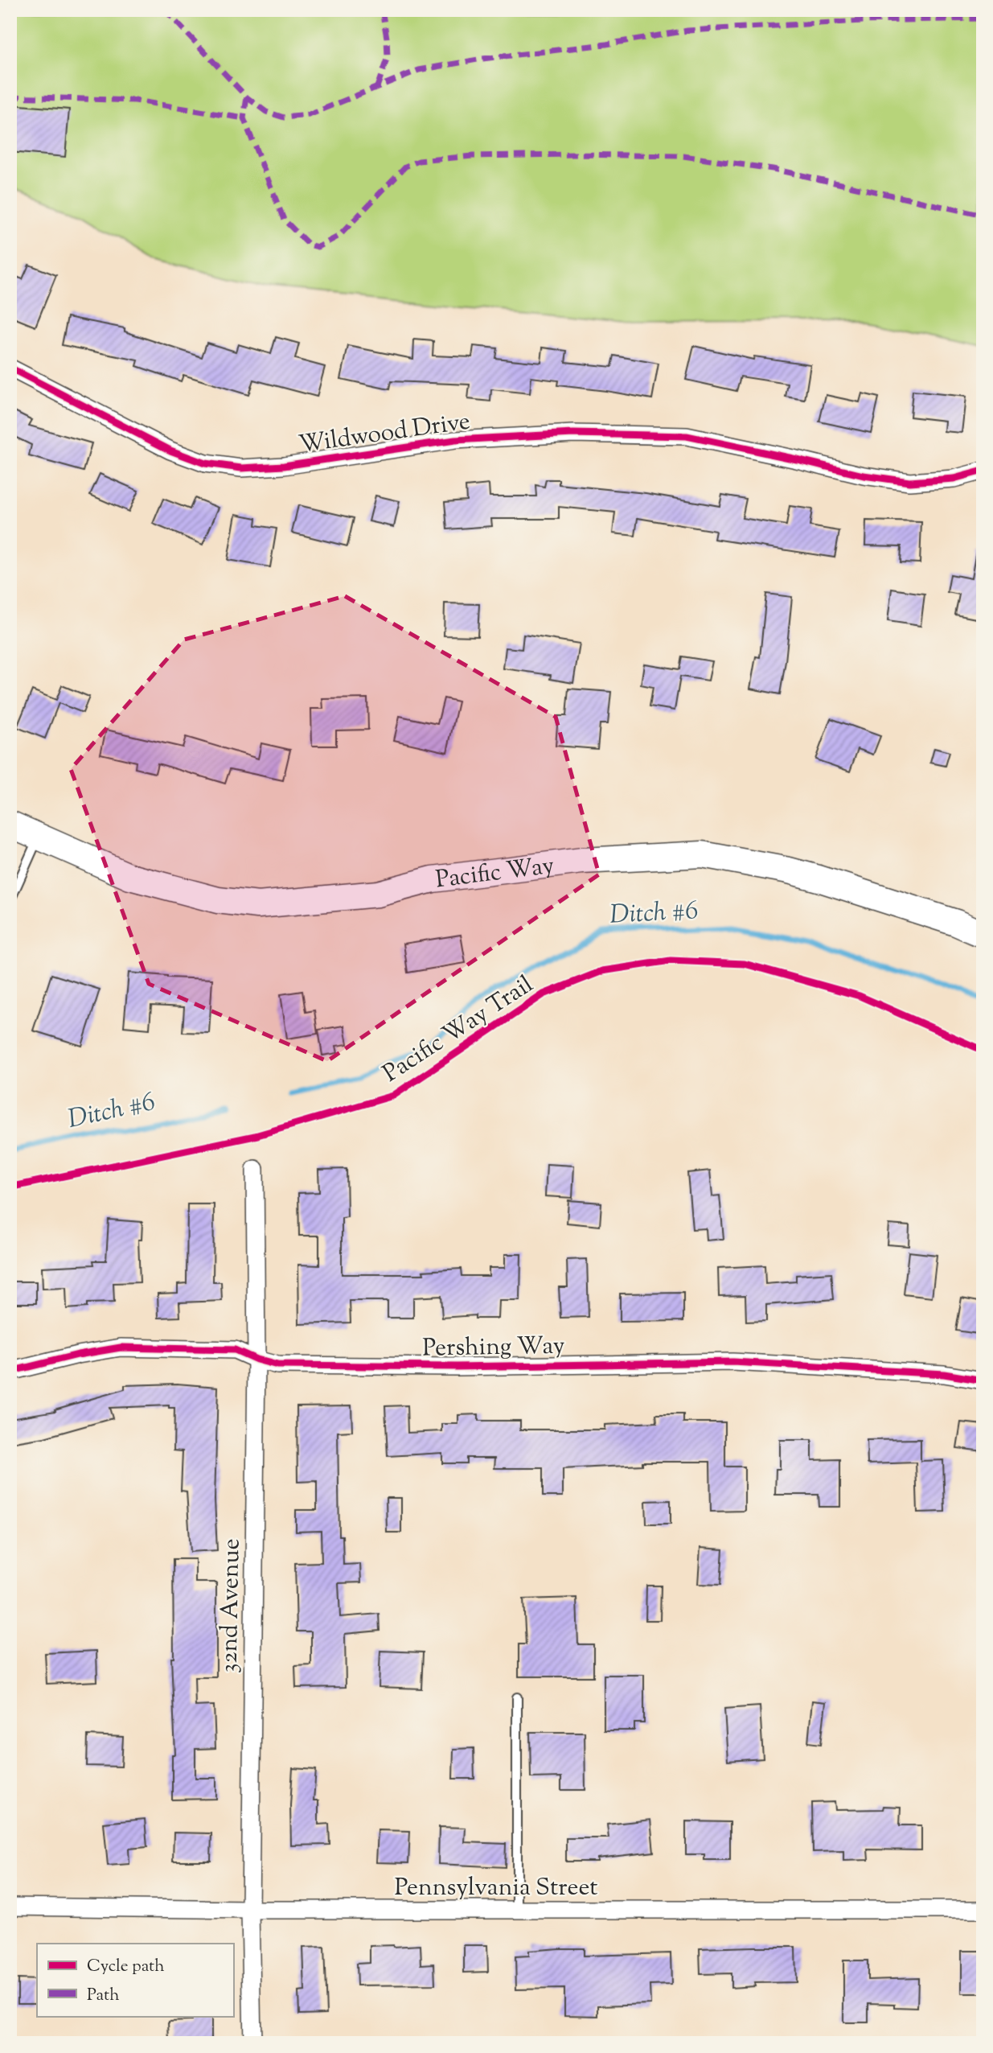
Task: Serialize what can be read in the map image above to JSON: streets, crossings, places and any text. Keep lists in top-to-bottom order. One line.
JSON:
{"streets":{"main road":["Pacific Way"],"street":["Wildwood Drive","Pershing Way","32nd Avenue","Pennsylvania Street"],"cycle path":["Pacific Way Trail"]},"crossings":[["Pershing Way","32nd Avenue"],["32nd Avenue","Pennsylvania Street"]],"water":["Ditch #6"],"legend":["Cycle path","Path"]}
